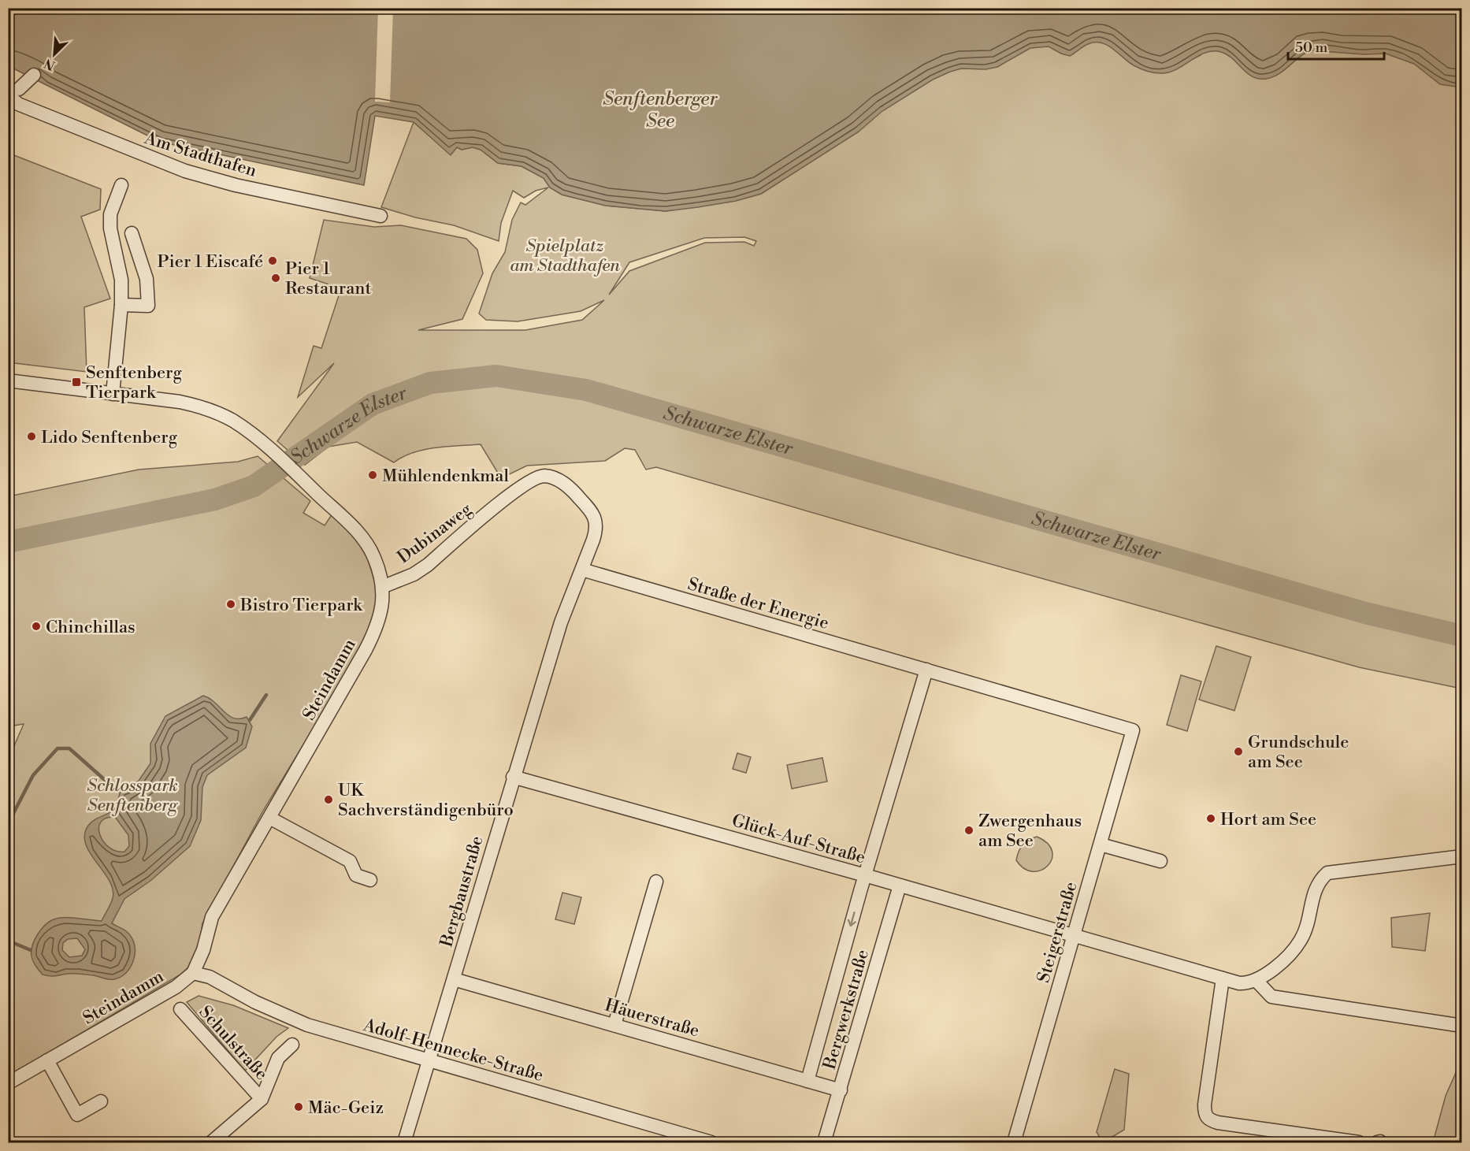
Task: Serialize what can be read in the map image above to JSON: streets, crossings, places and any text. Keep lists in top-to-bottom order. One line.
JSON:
{"streets":{"street":["Am Stadthafen","Dubinaweg","Straße der Energie","Steindamm","Glück-Auf-Straße","Bergbaustraße","Steigerstraße","Bergwerkstraße","Häuerstraße","Schulstraße","Adolf-Hennecke-Straße"]},"crossings":[["Dubinaweg","Straße der Energie"],["Dubinaweg","Steindamm"],["Dubinaweg","Bergbaustraße"],["Straße der Energie","Bergbaustraße"],["Straße der Energie","Steigerstraße"],["Steindamm","Adolf-Hennecke-Straße"],["Glück-Auf-Straße","Bergbaustraße"],["Glück-Auf-Straße","Steigerstraße"],["Glück-Auf-Straße","Bergwerkstraße"],["Bergbaustraße","Häuerstraße"],["Bergbaustraße","Adolf-Hennecke-Straße"],["Bergwerkstraße","Häuerstraße"]],"water":["Senftenberger See","Schwarze Elster"],"parks":["Spielplatz am Stadthafen","Schlosspark Senftenberg"],"places":{"other":["Pier 1 Eiscafé","Pier 1 Restaurant","Lido Senftenberg","Mühlendenkmal","Bistro Tierpark","Chinchillas","Grundschule am See","UK Sachverständigenbüro","Hort am See","Zwergenhaus am See","Mäc-Geiz"],"transit":["Senftenberg Tierpark"]},"scale_bar":"50 m","north":"bottom left"}
